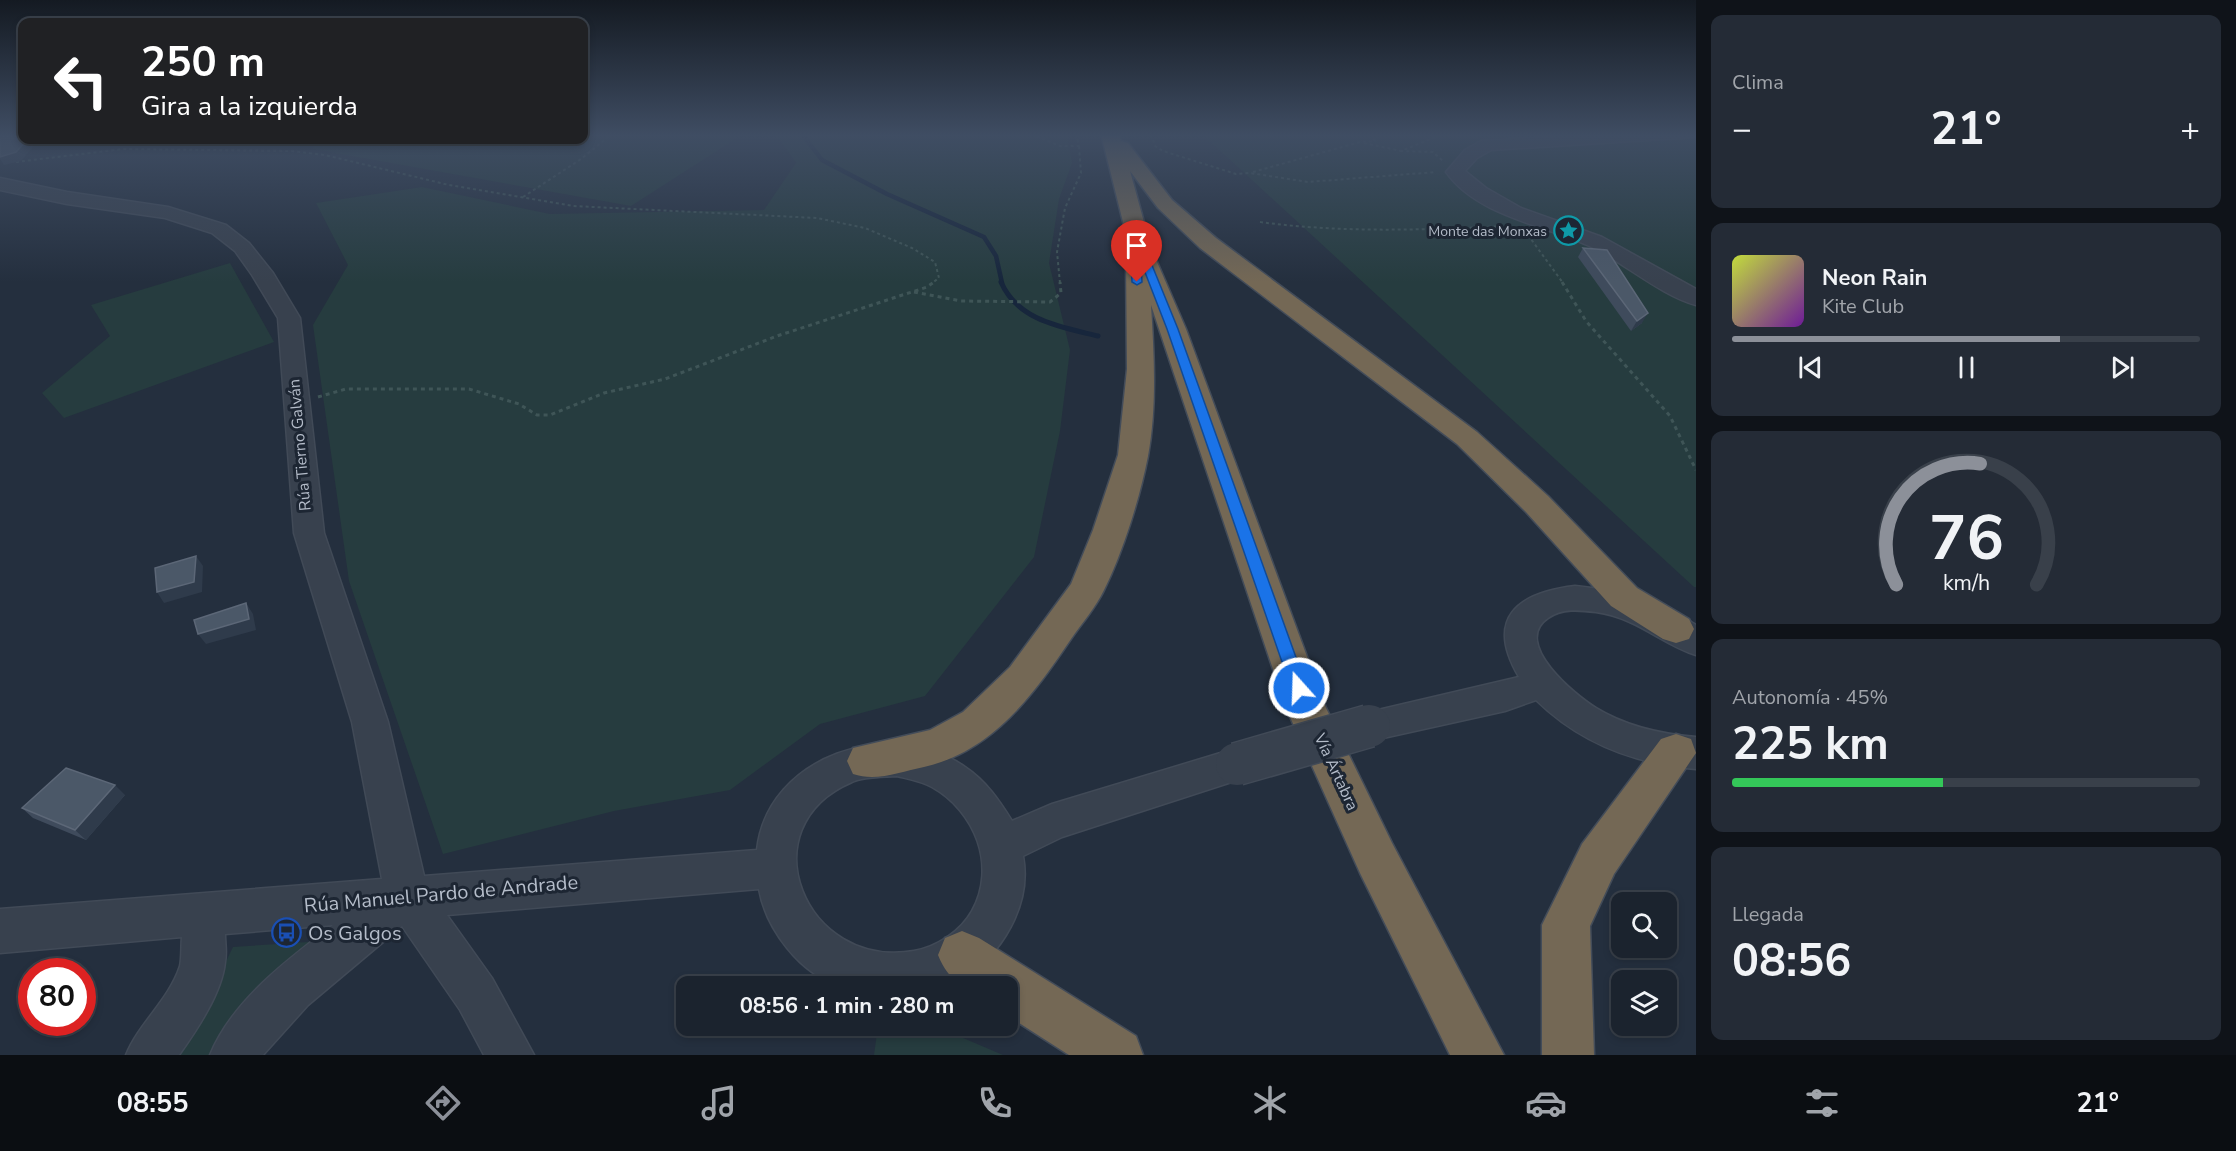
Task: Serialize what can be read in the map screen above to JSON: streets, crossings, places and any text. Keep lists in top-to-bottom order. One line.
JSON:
{"streets":{"highway":["Vía Ártabra"],"street":["Rúa Tierno Galván","Rúa Manuel Pardo de Andrade"]},"crossings":[["Rúa Tierno Galván","Rúa Manuel Pardo de Andrade"]],"places":{"place":["Monte das Monxas"],"bus stop":["Os Galgos"]},"page":{"tile":["Clima",["Autonomía · 45%","225 km"],["Llegada","08:56"]],"turn":["250 m","Gira a la izquierda"],"heat":["−","21°","+"],"song":["Neon Rain","Kite Club"],"limit":"80","trip":"08:56 · 1 min · 280 m","tabs":["08:55","21°"],"gauge":["76","km/h"]}}
